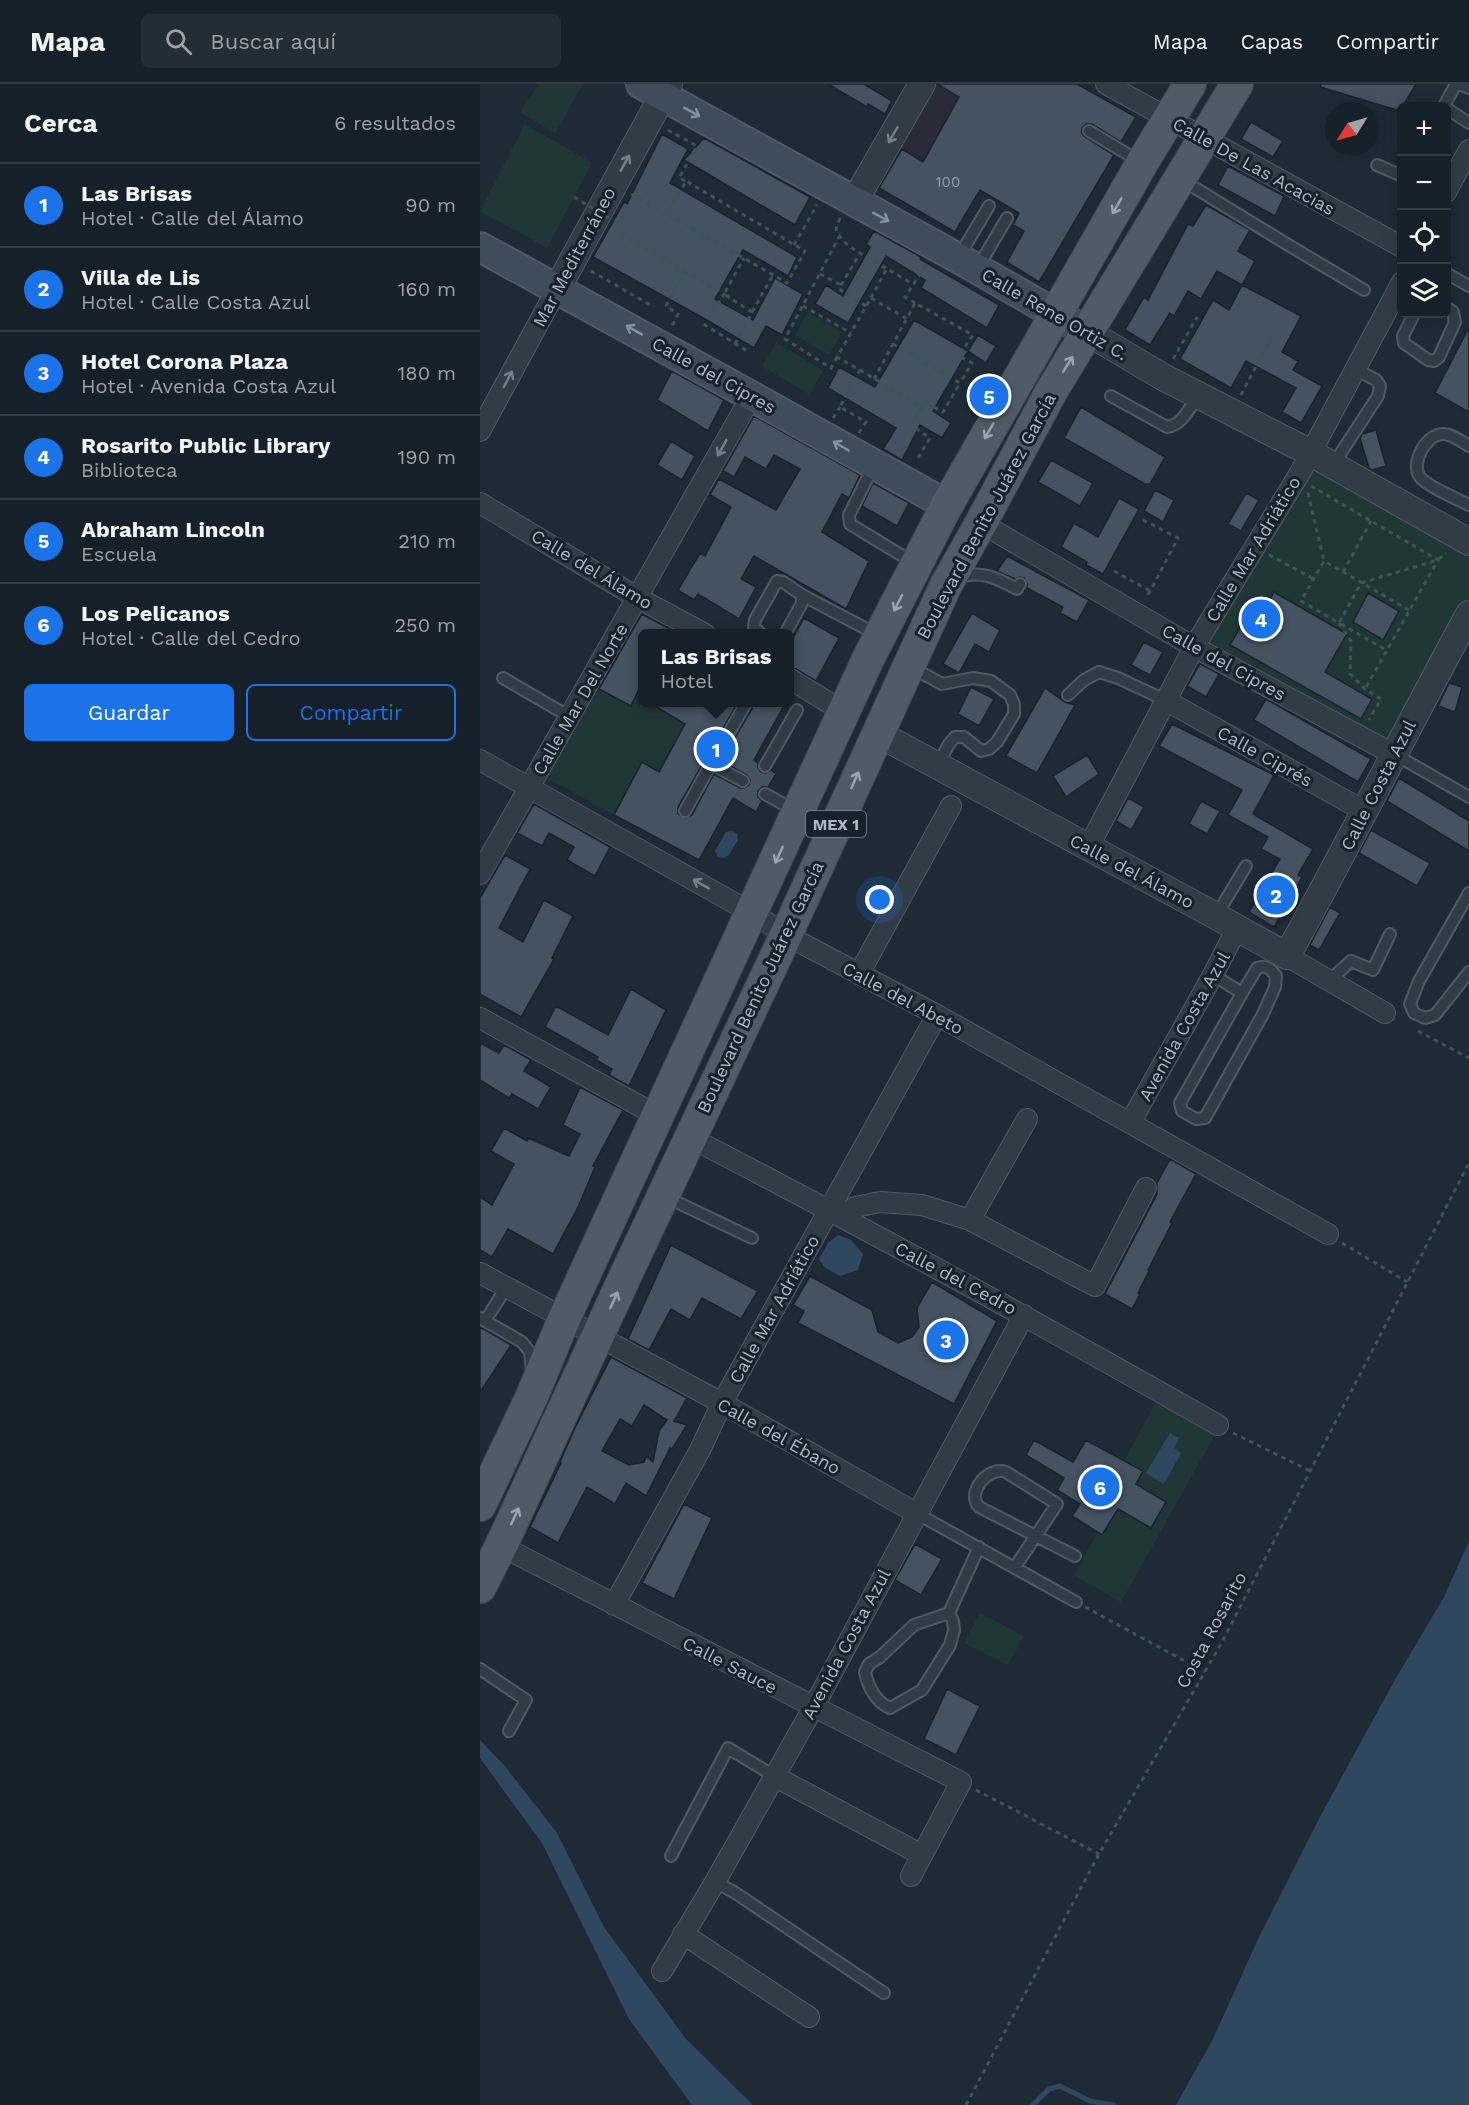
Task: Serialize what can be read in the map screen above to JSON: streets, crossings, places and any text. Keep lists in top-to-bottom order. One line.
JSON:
{"streets":{"main road":["Calle Rene Ortiz C.","Calle del Cipres","Boulevard Benito Juárez García","MEX 1"],"street":["Calle De Las Acacias","Mar Mediterráneo","Calle Mar Adriático","Calle del Álamo","Calle Mar Del Norte","Calle Ciprés","Calle Costa Azul","Calle del Abeto","Avenida Costa Azul","Calle del Cedro","Calle del Ébano","Calle Sauce"],"path":["Costa Rosarito"]},"crossings":[["Calle De Las Acacias","Boulevard Benito Juárez García"],["Mar Mediterráneo","Calle Rene Ortiz C."],["Mar Mediterráneo","Calle del Cipres"],["Calle Rene Ortiz C.","Boulevard Benito Juárez García"],["Calle Rene Ortiz C.","Calle Mar Adriático"],["Calle del Cipres","Boulevard Benito Juárez García"],["Calle del Cipres","Calle Mar Adriático"],["Calle del Cipres","Calle Mar Del Norte"],["Calle del Cipres","Calle Costa Azul"],["Boulevard Benito Juárez García","Calle del Álamo"],["Boulevard Benito Juárez García","Calle del Abeto"],["Boulevard Benito Juárez García","Calle del Cedro"],["Boulevard Benito Juárez García","Calle del Ébano"],["Boulevard Benito Juárez García","Calle Sauce"],["Calle Mar Adriático","Calle del Álamo"],["Calle Mar Adriático","Calle Ciprés"],["Calle Mar Adriático","Calle del Abeto"],["Calle Mar Adriático","Calle del Cedro"],["Calle Mar Adriático","Calle del Ébano"],["Calle Mar Adriático","Calle Sauce"],["Calle del Álamo","Calle Mar Del Norte"],["Calle del Álamo","Calle Costa Azul"],["Calle del Álamo","Avenida Costa Azul"],["Calle Mar Del Norte","Calle del Abeto"],["Calle Ciprés","Calle Costa Azul"],["Calle del Abeto","Avenida Costa Azul"],["Avenida Costa Azul","Calle del Cedro"],["Avenida Costa Azul","Calle del Ébano"],["Avenida Costa Azul","Calle Sauce"]],"one_way":["Mar Mediterráneo","Calle Rene Ortiz C.","Calle Mar Del Norte"],"house_numbers":["100"],"north":"bottom left","page":{"header":"Mapa","search":"Buscar aquí","nav":["Mapa","Capas","Compartir"],"heading":["Cerca","6 resultados"],"map_buttons":["+","−"],"list":[{"mark":"1","name":"Las Brisas","note":"Hotel · Calle del Álamo","value":"90 m"},{"mark":"2","name":"Villa de Lis","note":"Hotel · Calle Costa Azul","value":"160 m"},{"mark":"3","name":"Hotel Corona Plaza","note":"Hotel · Avenida Costa Azul","value":"180 m"},{"mark":"4","name":"Rosarito Public Library","note":"Biblioteca","value":"190 m"},{"mark":"5","name":"Abraham Lincoln","note":"Escuela","value":"210 m"},{"mark":"6","name":"Los Pelicanos","note":"Hotel · Calle del Cedro","value":"250 m"}],"pins":["5","4","1","2","3","6"],"popup":["Las Brisas","Hotel"],"buttons":["Guardar","Compartir"]}}
